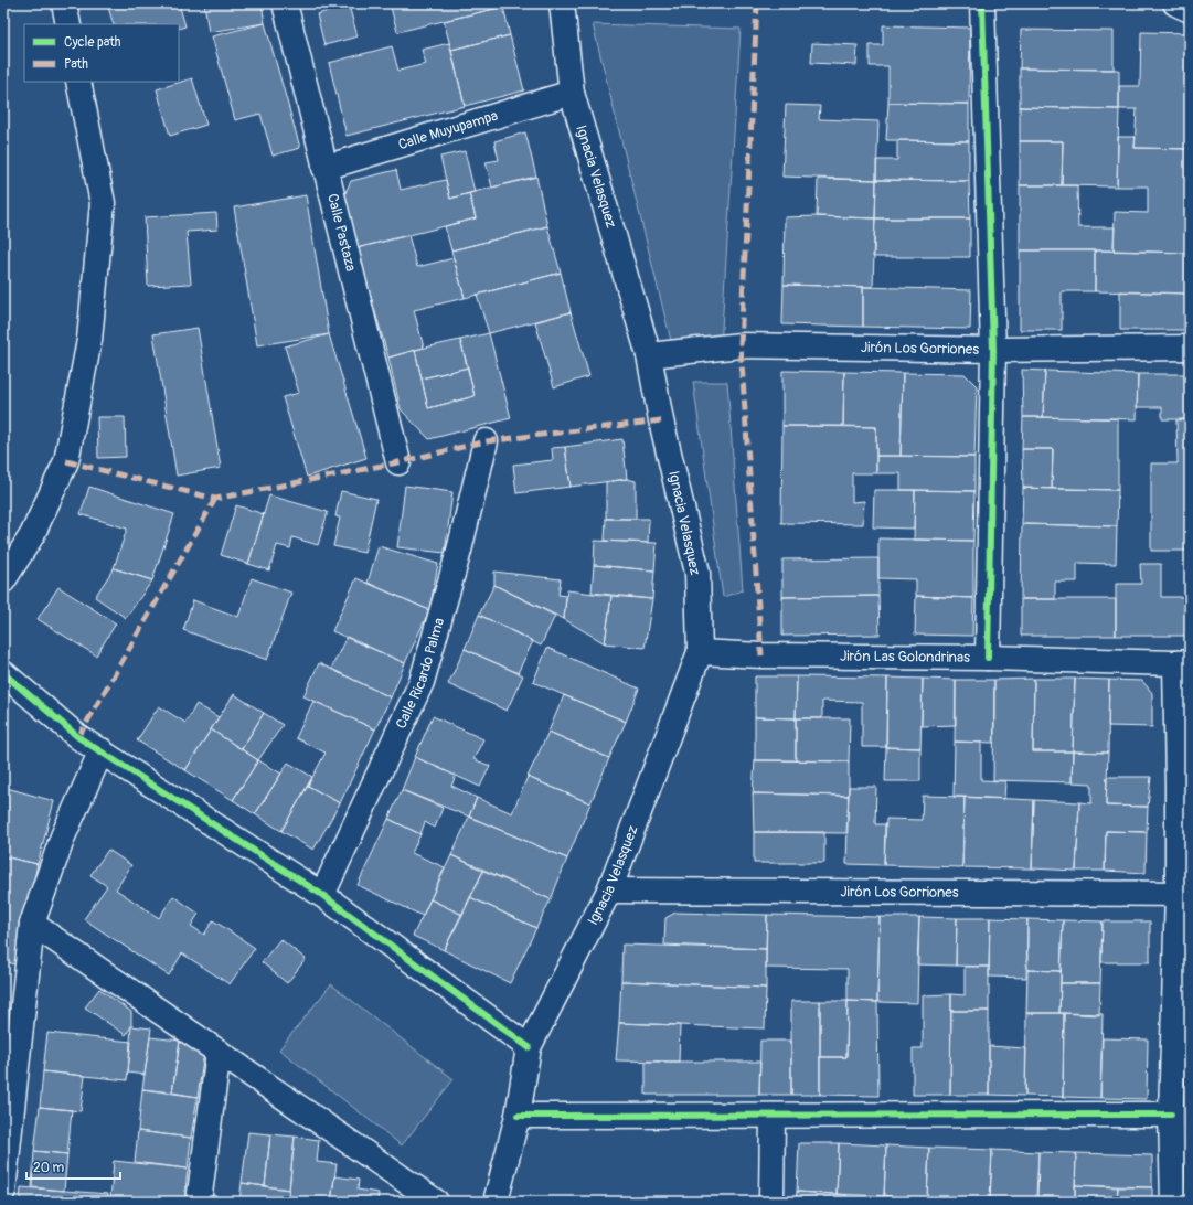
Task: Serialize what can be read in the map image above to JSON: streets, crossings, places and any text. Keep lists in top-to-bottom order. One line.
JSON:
{"streets":{"street":["Calle Muyupampa","Ignacia Velasquez","Calle Pastaza","Jirón Los Gorriones","Jirón Las Golondrinas","Calle Ricardo Palma"]},"crossings":[["Calle Muyupampa","Ignacia Velasquez"],["Calle Muyupampa","Calle Pastaza"],["Ignacia Velasquez","Jirón Los Gorriones"],["Ignacia Velasquez","Jirón Las Golondrinas"]],"legend":["Cycle path","Path"],"scale_bar":"20 m"}
